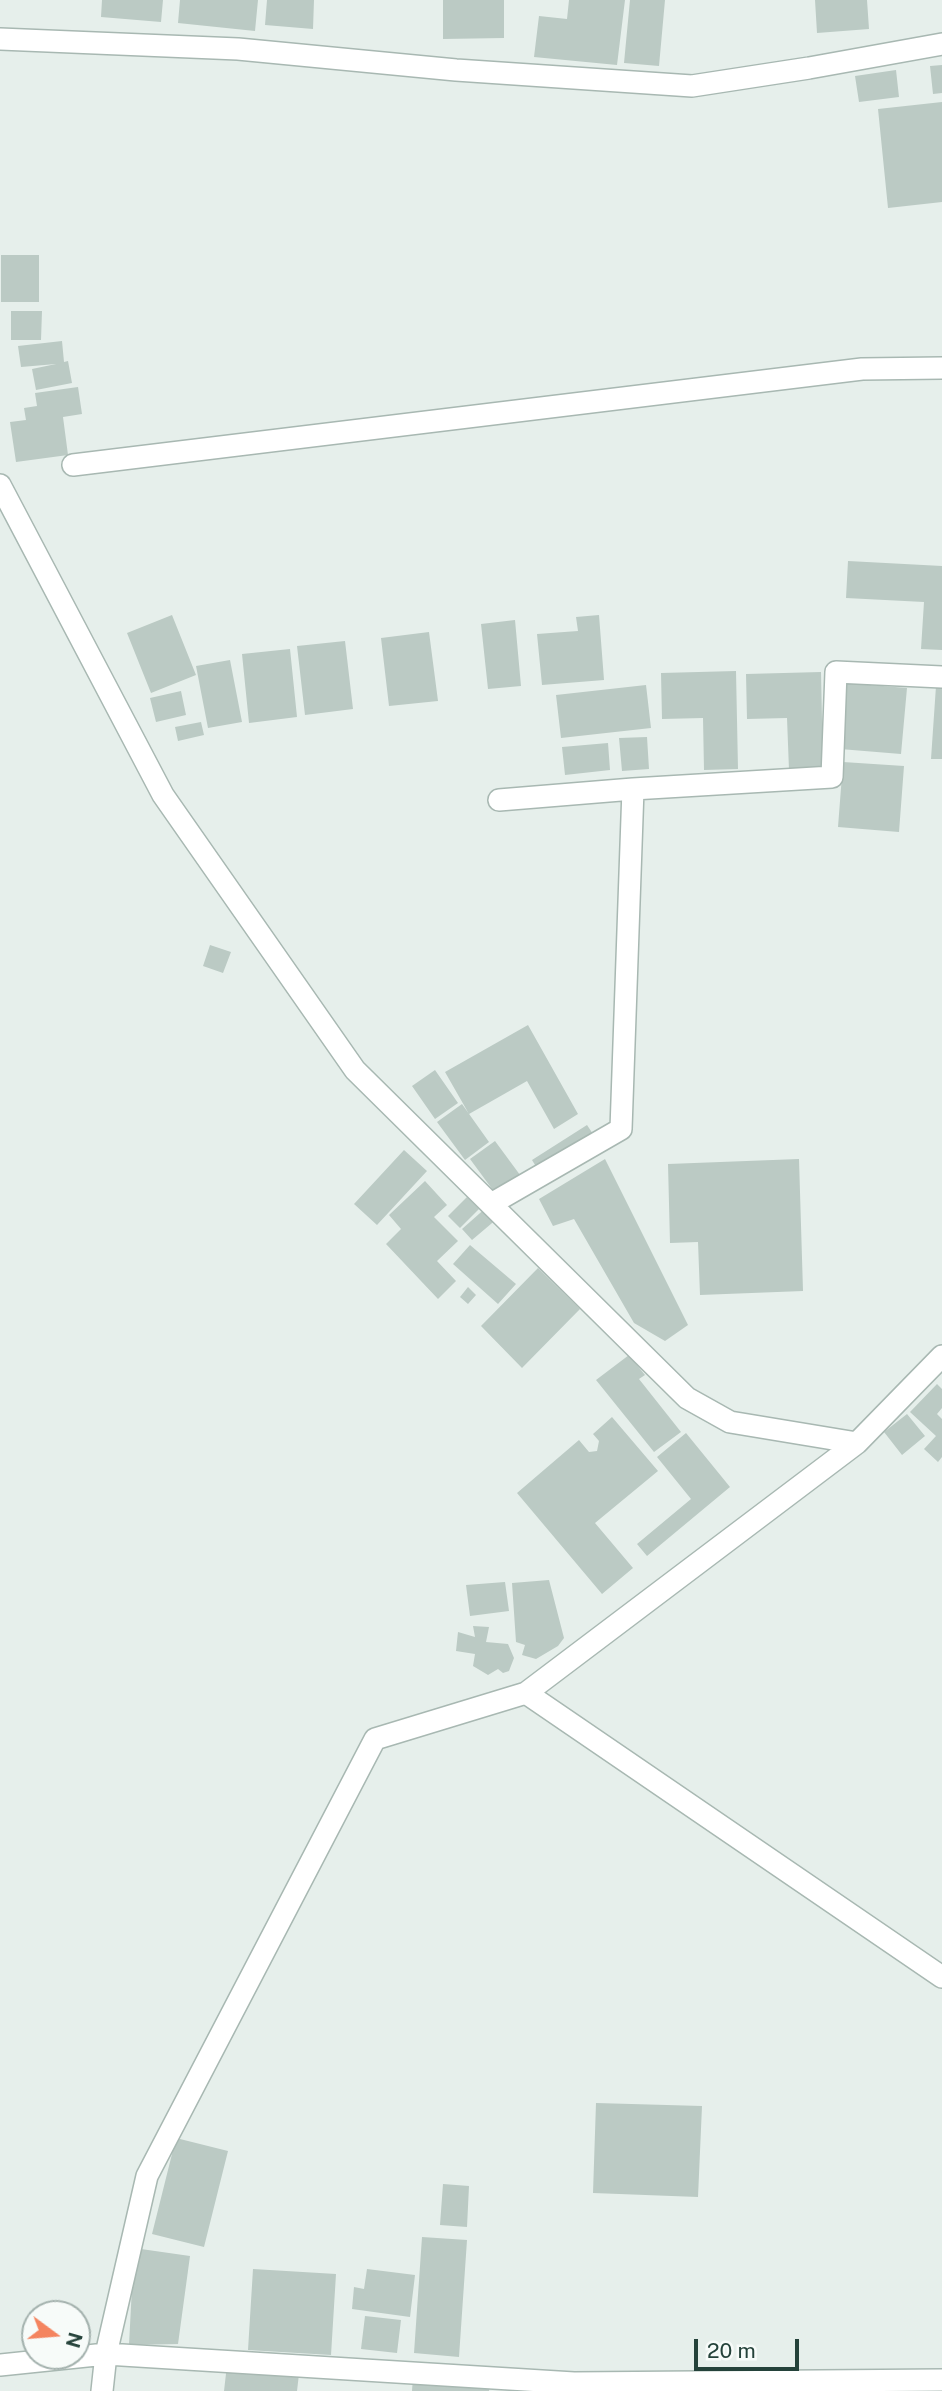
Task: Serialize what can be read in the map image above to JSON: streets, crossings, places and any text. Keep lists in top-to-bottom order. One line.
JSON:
{"scale_bar":"20 m","north":"right"}
